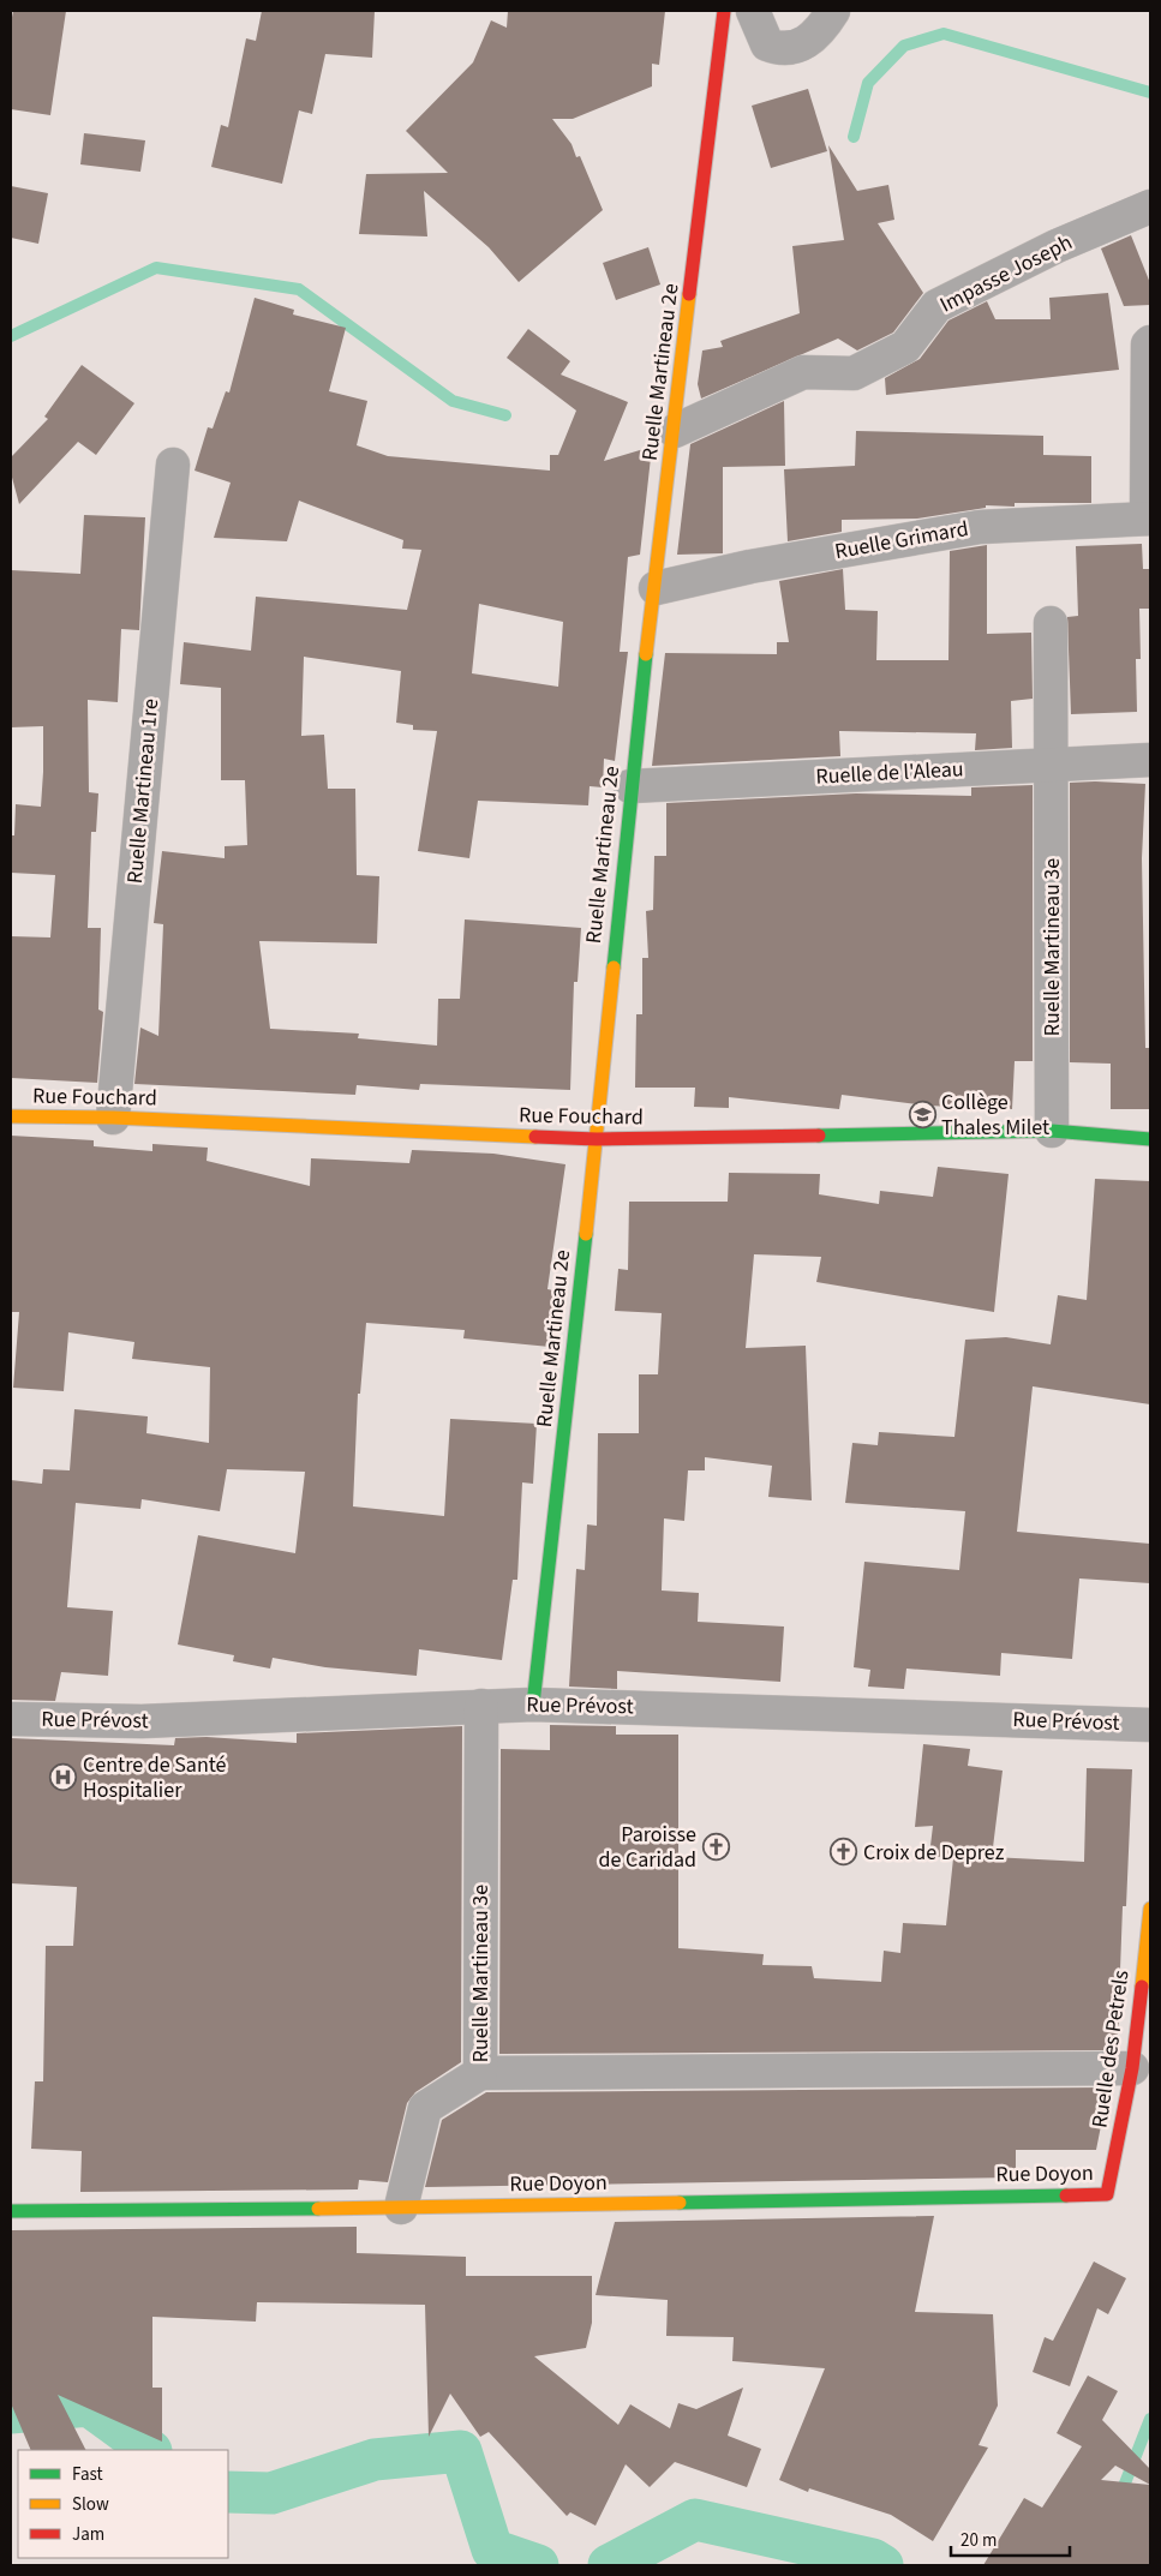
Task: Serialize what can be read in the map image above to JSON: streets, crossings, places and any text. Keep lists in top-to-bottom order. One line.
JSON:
{"streets":{"street":["Impasse Joseph","Ruelle Martineau 2e","Ruelle Grimard","Ruelle de l'Aleau","Ruelle Martineau 1re","Ruelle Martineau 3e","Rue Fouchard","Rue Prévost","Ruelle des Petrels","Rue Doyon"]},"crossings":[["Impasse Joseph","Ruelle Martineau 2e"],["Ruelle Martineau 2e","Ruelle Grimard"],["Ruelle Martineau 2e","Ruelle de l'Aleau"],["Ruelle Martineau 2e","Rue Fouchard"],["Ruelle Martineau 2e","Rue Prévost"],["Ruelle de l'Aleau","Ruelle Martineau 3e"],["Ruelle Martineau 1re","Rue Fouchard"],["Ruelle Martineau 3e","Rue Fouchard"],["Ruelle Martineau 3e","Rue Prévost"],["Ruelle Martineau 3e","Rue Doyon"],["Ruelle des Petrels","Rue Doyon"]],"places":{"school or university":["Collège Thales Milet"],"hospital":["Centre de Santé Hospitalier"],"church":["Paroisse de Caridad","Croix de Deprez"]},"legend":["Fast","Slow","Jam"],"scale_bar":"20 m"}
